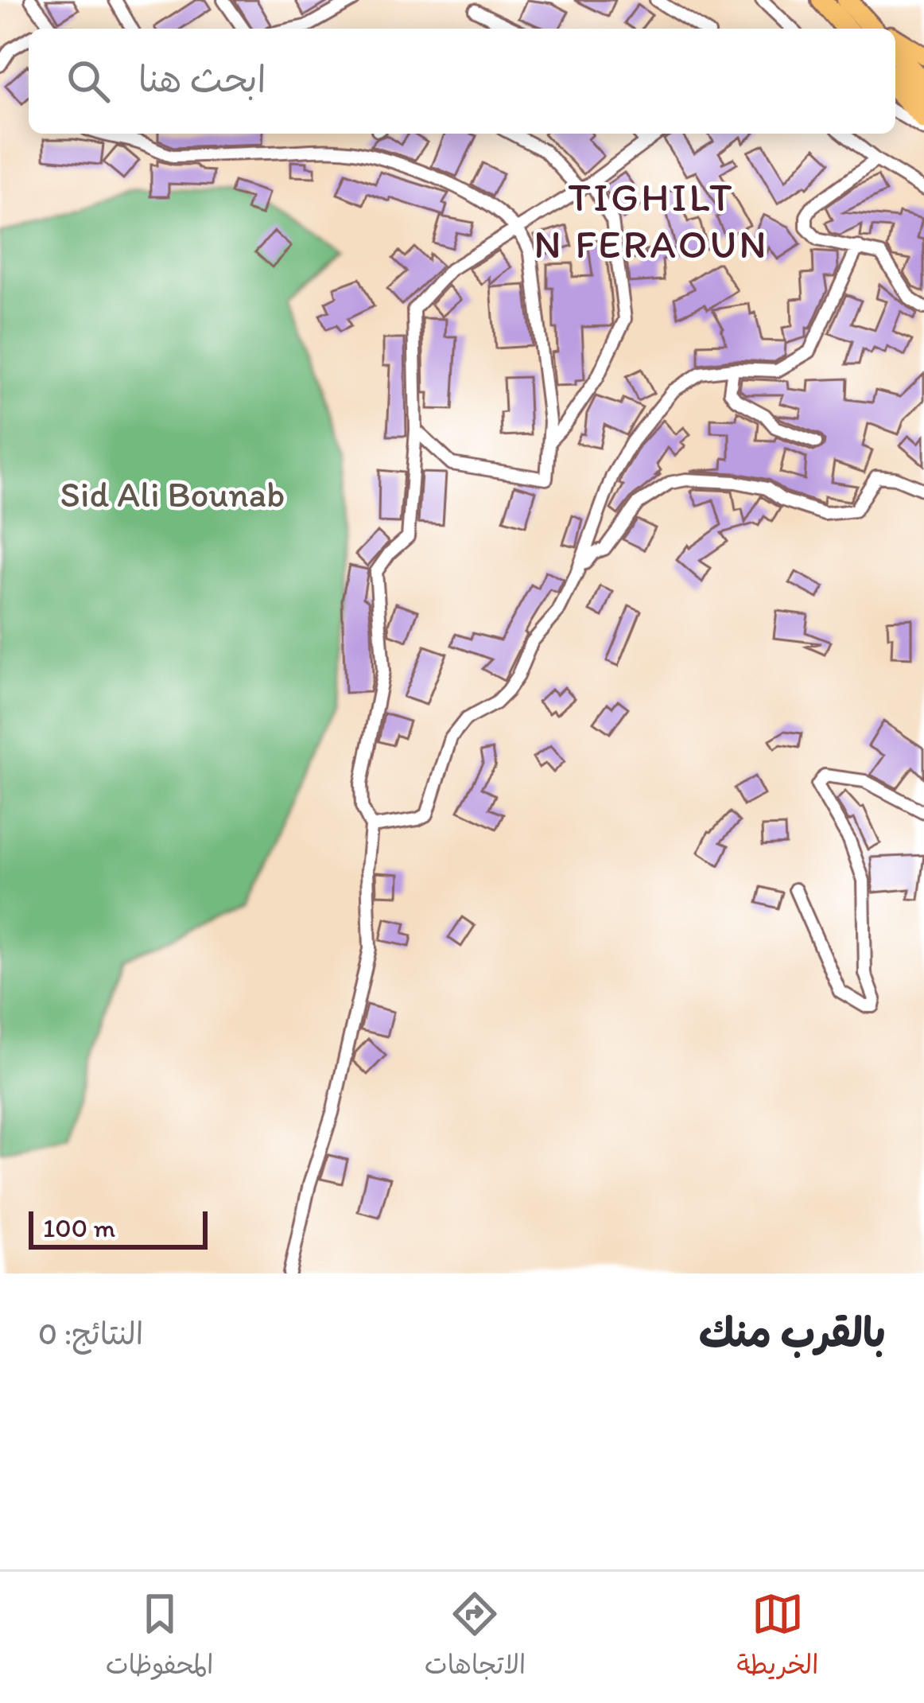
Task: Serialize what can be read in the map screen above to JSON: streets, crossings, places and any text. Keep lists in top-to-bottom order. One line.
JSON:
{"districts":["TIGHILT N FERAOUN"],"parks":["Sid Ali Bounab"],"scale_bar":"100 m","page":{"search":"ابحث هنا","scale":"100 m","heading":["بالقرب منك","النتائج: 0"],"nav":["الخريطة","الاتجاهات","المحفوظات"]}}
